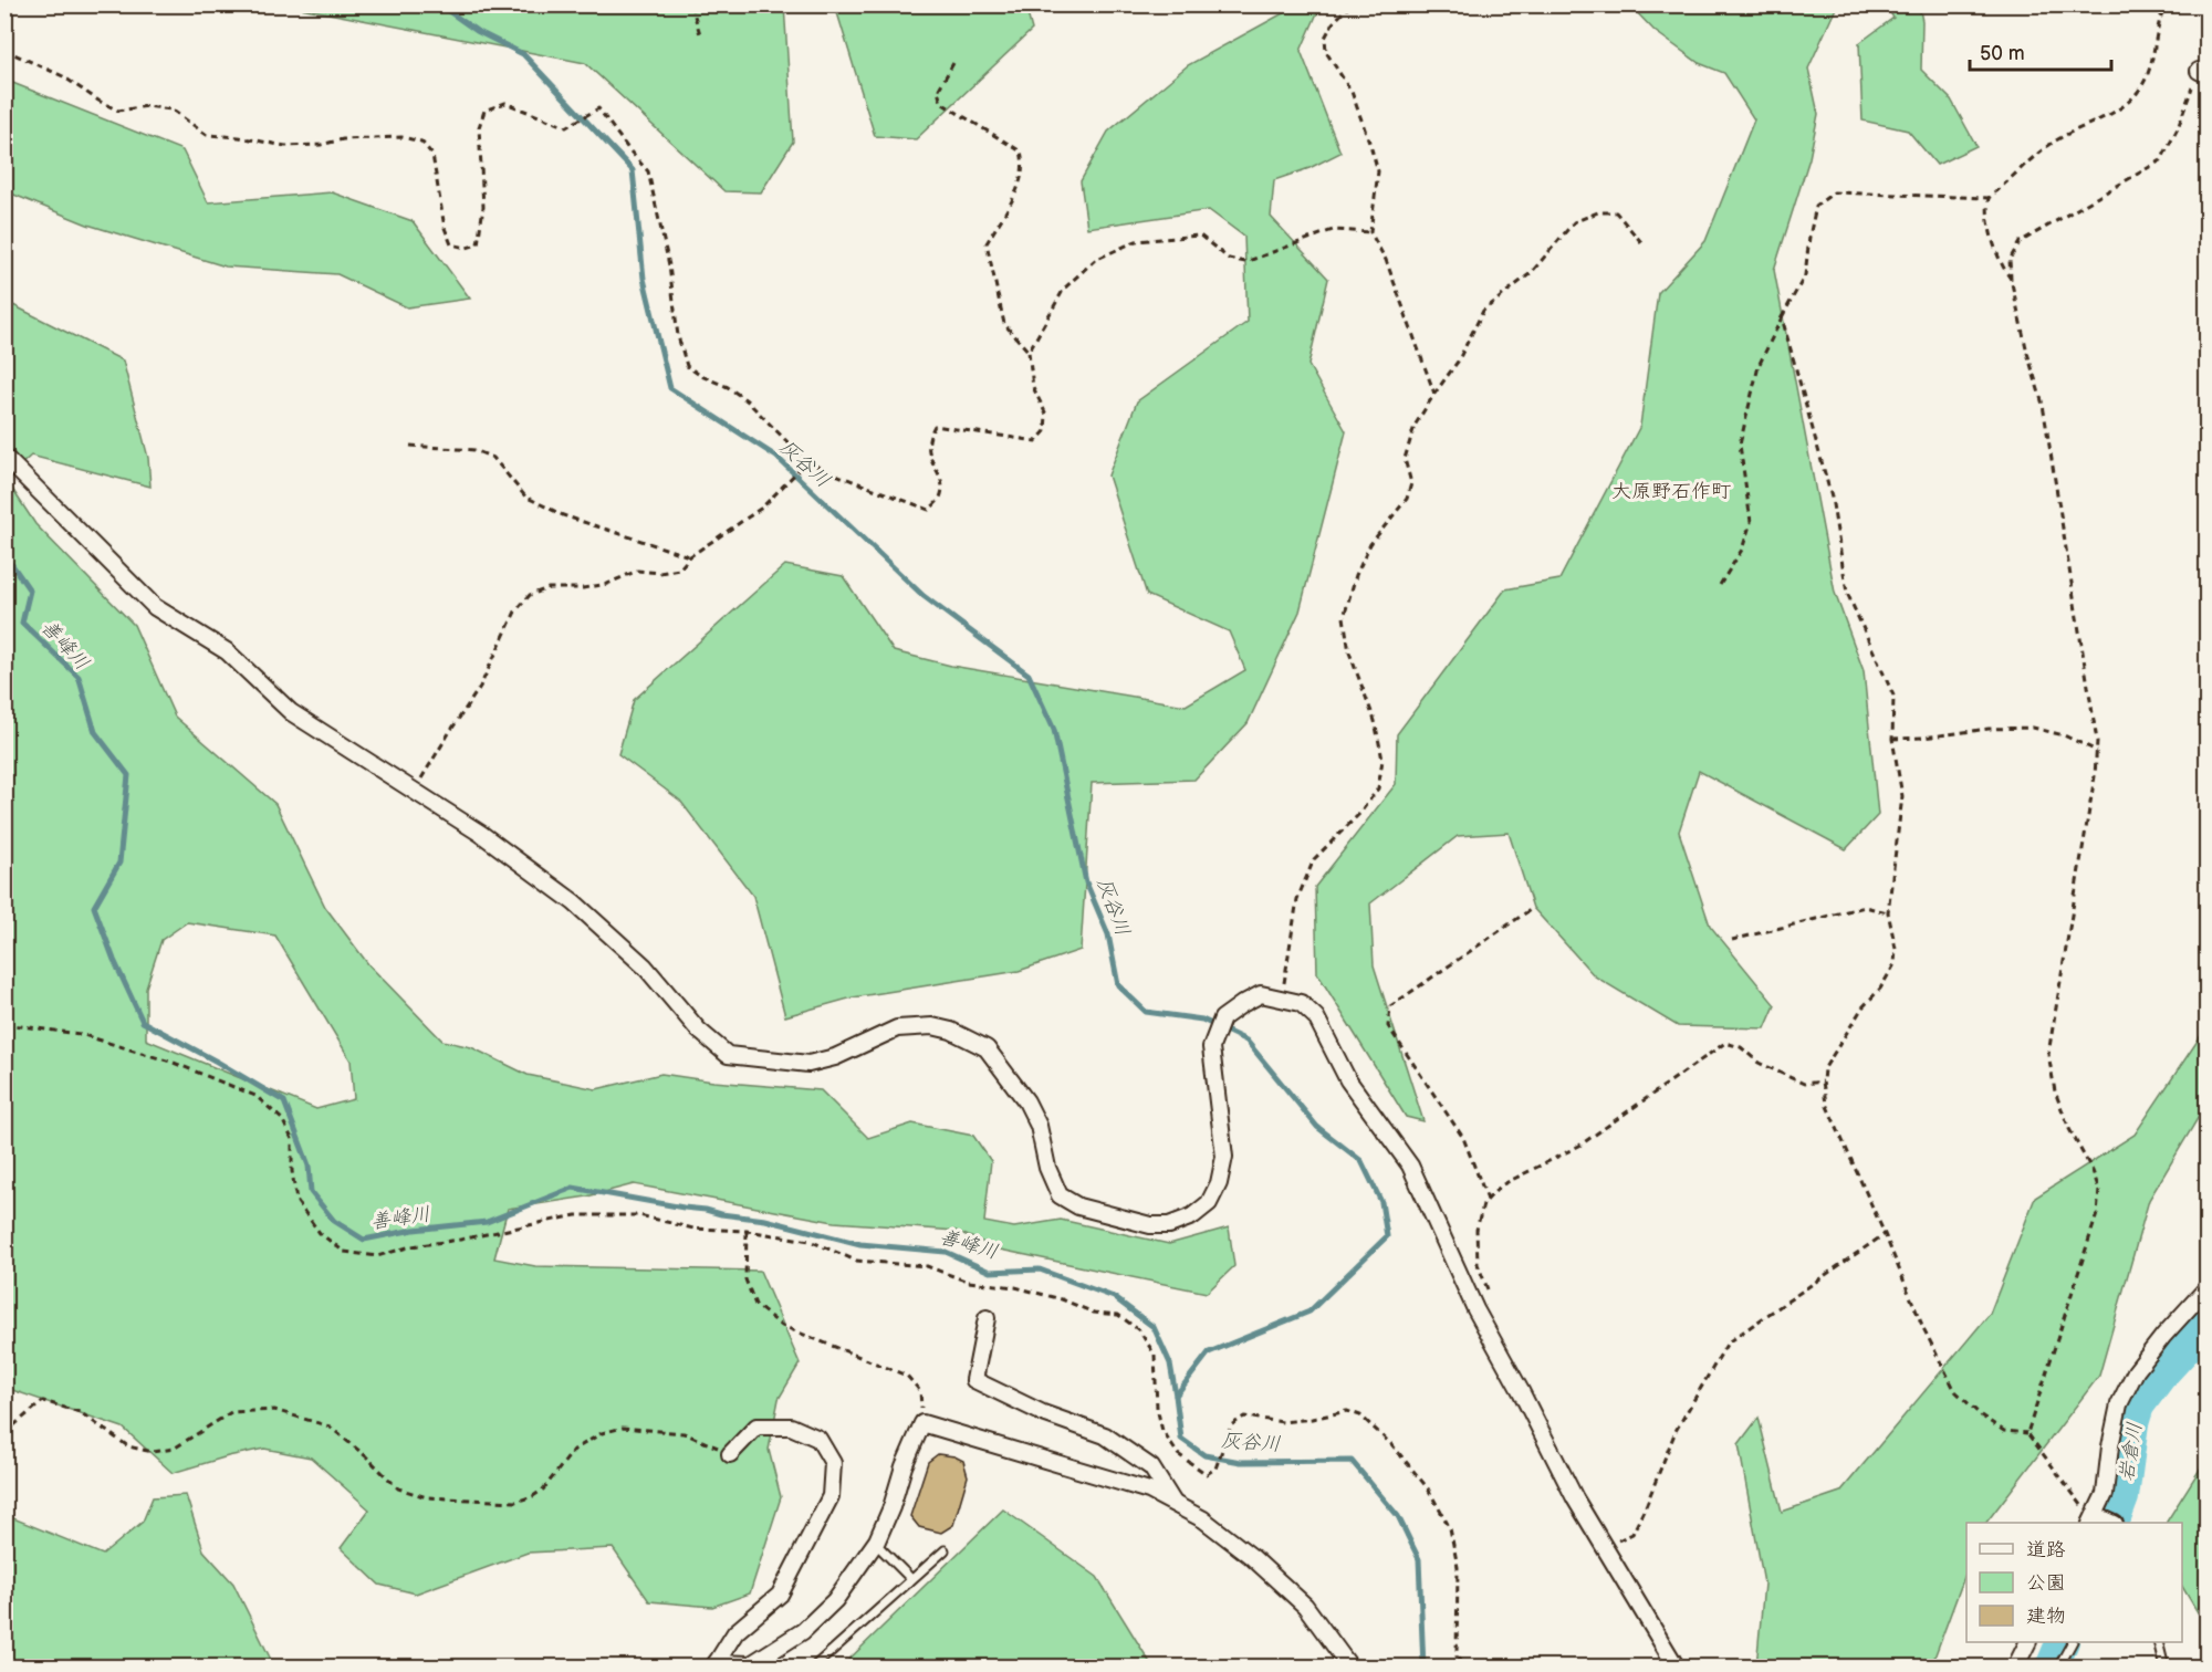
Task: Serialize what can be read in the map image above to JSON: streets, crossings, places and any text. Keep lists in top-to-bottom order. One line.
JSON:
{"districts":["大原野石作町"],"water":["灰谷川","善峰川","岩倉川"],"legend":["道路","公園","建物"],"scale_bar":"50 m"}
